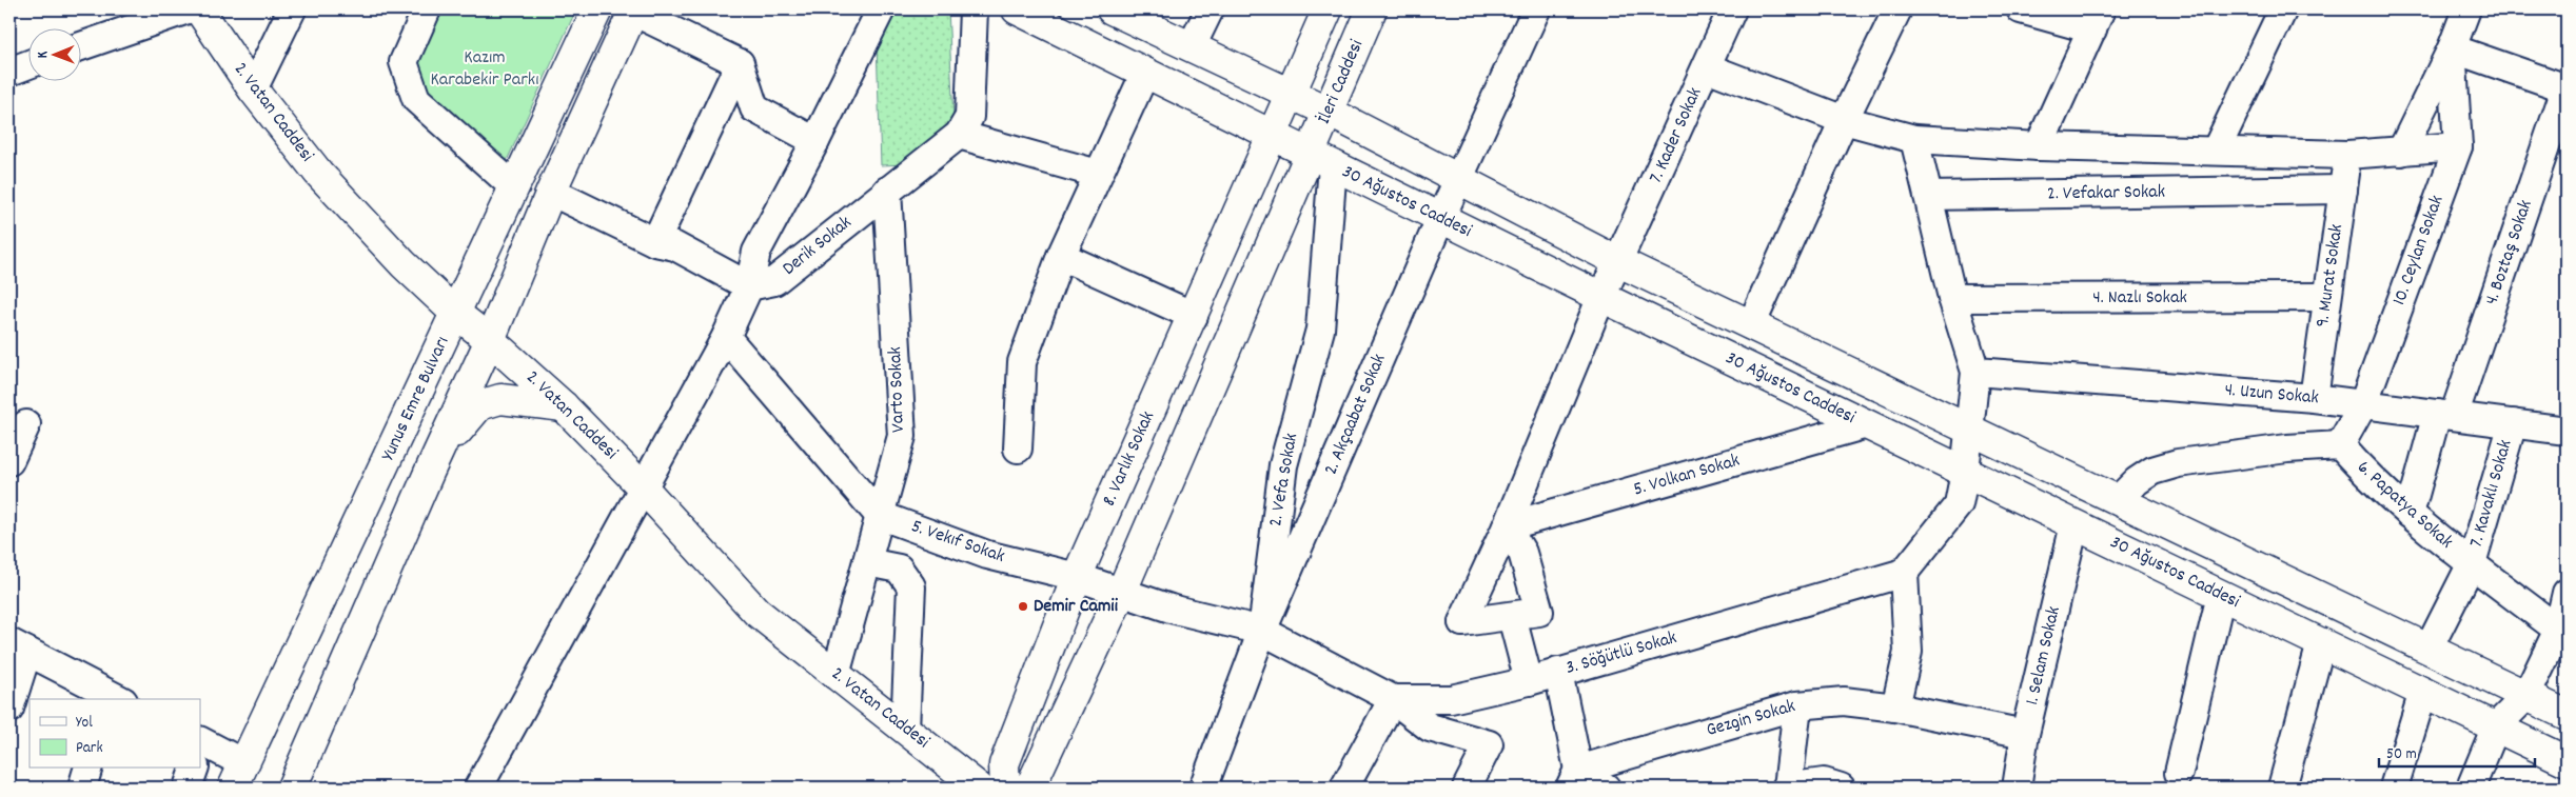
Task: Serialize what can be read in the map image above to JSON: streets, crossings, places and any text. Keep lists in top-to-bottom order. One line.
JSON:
{"streets":{"main road":["İleri Caddesi","2. Vatan Caddesi","30 Ağustos Caddesi","Yunus Emre Bulvarı","8. Varlık Sokak"],"street":["7. Kader Sokak","2. Vefakar Sokak","Derik Sokak","10. Ceylan Sokak","4. Boztaş Sokak","9. Murat Sokak","4. Nazlı Sokak","Varto Sokak","4. Uzun Sokak","2. Akçaabat Sokak","5. Volkan Sokak","2. Vefa Sokak","7. Kavaklı Sokak","6. Papatya Sokak","5. Vekıf Sokak","3. Söğütlü Sokak","1. Selam Sokak","Gezgin Sokak"]},"crossings":[["İleri Caddesi","30 Ağustos Caddesi"],["İleri Caddesi","2. Vefa Sokak"],["2. Vatan Caddesi","Varto Sokak"],["2. Vatan Caddesi","Yunus Emre Bulvarı"],["7. Kader Sokak","30 Ağustos Caddesi"],["2. Vefakar Sokak","9. Murat Sokak"],["30 Ağustos Caddesi","2. Akçaabat Sokak"],["30 Ağustos Caddesi","8. Varlık Sokak"],["30 Ağustos Caddesi","5. Volkan Sokak"],["30 Ağustos Caddesi","2. Vefa Sokak"],["30 Ağustos Caddesi","7. Kavaklı Sokak"],["30 Ağustos Caddesi","6. Papatya Sokak"],["30 Ağustos Caddesi","1. Selam Sokak"],["Derik Sokak","Varto Sokak"],["10. Ceylan Sokak","4. Uzun Sokak"],["10. Ceylan Sokak","6. Papatya Sokak"],["4. Boztaş Sokak","4. Uzun Sokak"],["4. Boztaş Sokak","6. Papatya Sokak"],["9. Murat Sokak","4. Nazlı Sokak"],["9. Murat Sokak","4. Uzun Sokak"],["Varto Sokak","5. Vekıf Sokak"],["4. Uzun Sokak","7. Kavaklı Sokak"],["2. Akçaabat Sokak","2. Vefa Sokak"],["2. Akçaabat Sokak","5. Vekıf Sokak"],["2. Akçaabat Sokak","3. Söğütlü Sokak"],["8. Varlık Sokak","5. Vekıf Sokak"],["2. Vefa Sokak","5. Vekıf Sokak"],["2. Vefa Sokak","3. Söğütlü Sokak"],["7. Kavaklı Sokak","6. Papatya Sokak"],["5. Vekıf Sokak","3. Söğütlü Sokak"],["1. Selam Sokak","Gezgin Sokak"]],"parks":["Kazım Karabekir Parkı"],"places":["Demir Camii"],"legend":["Yol","Park"],"scale_bar":"50 m","north":"left"}
